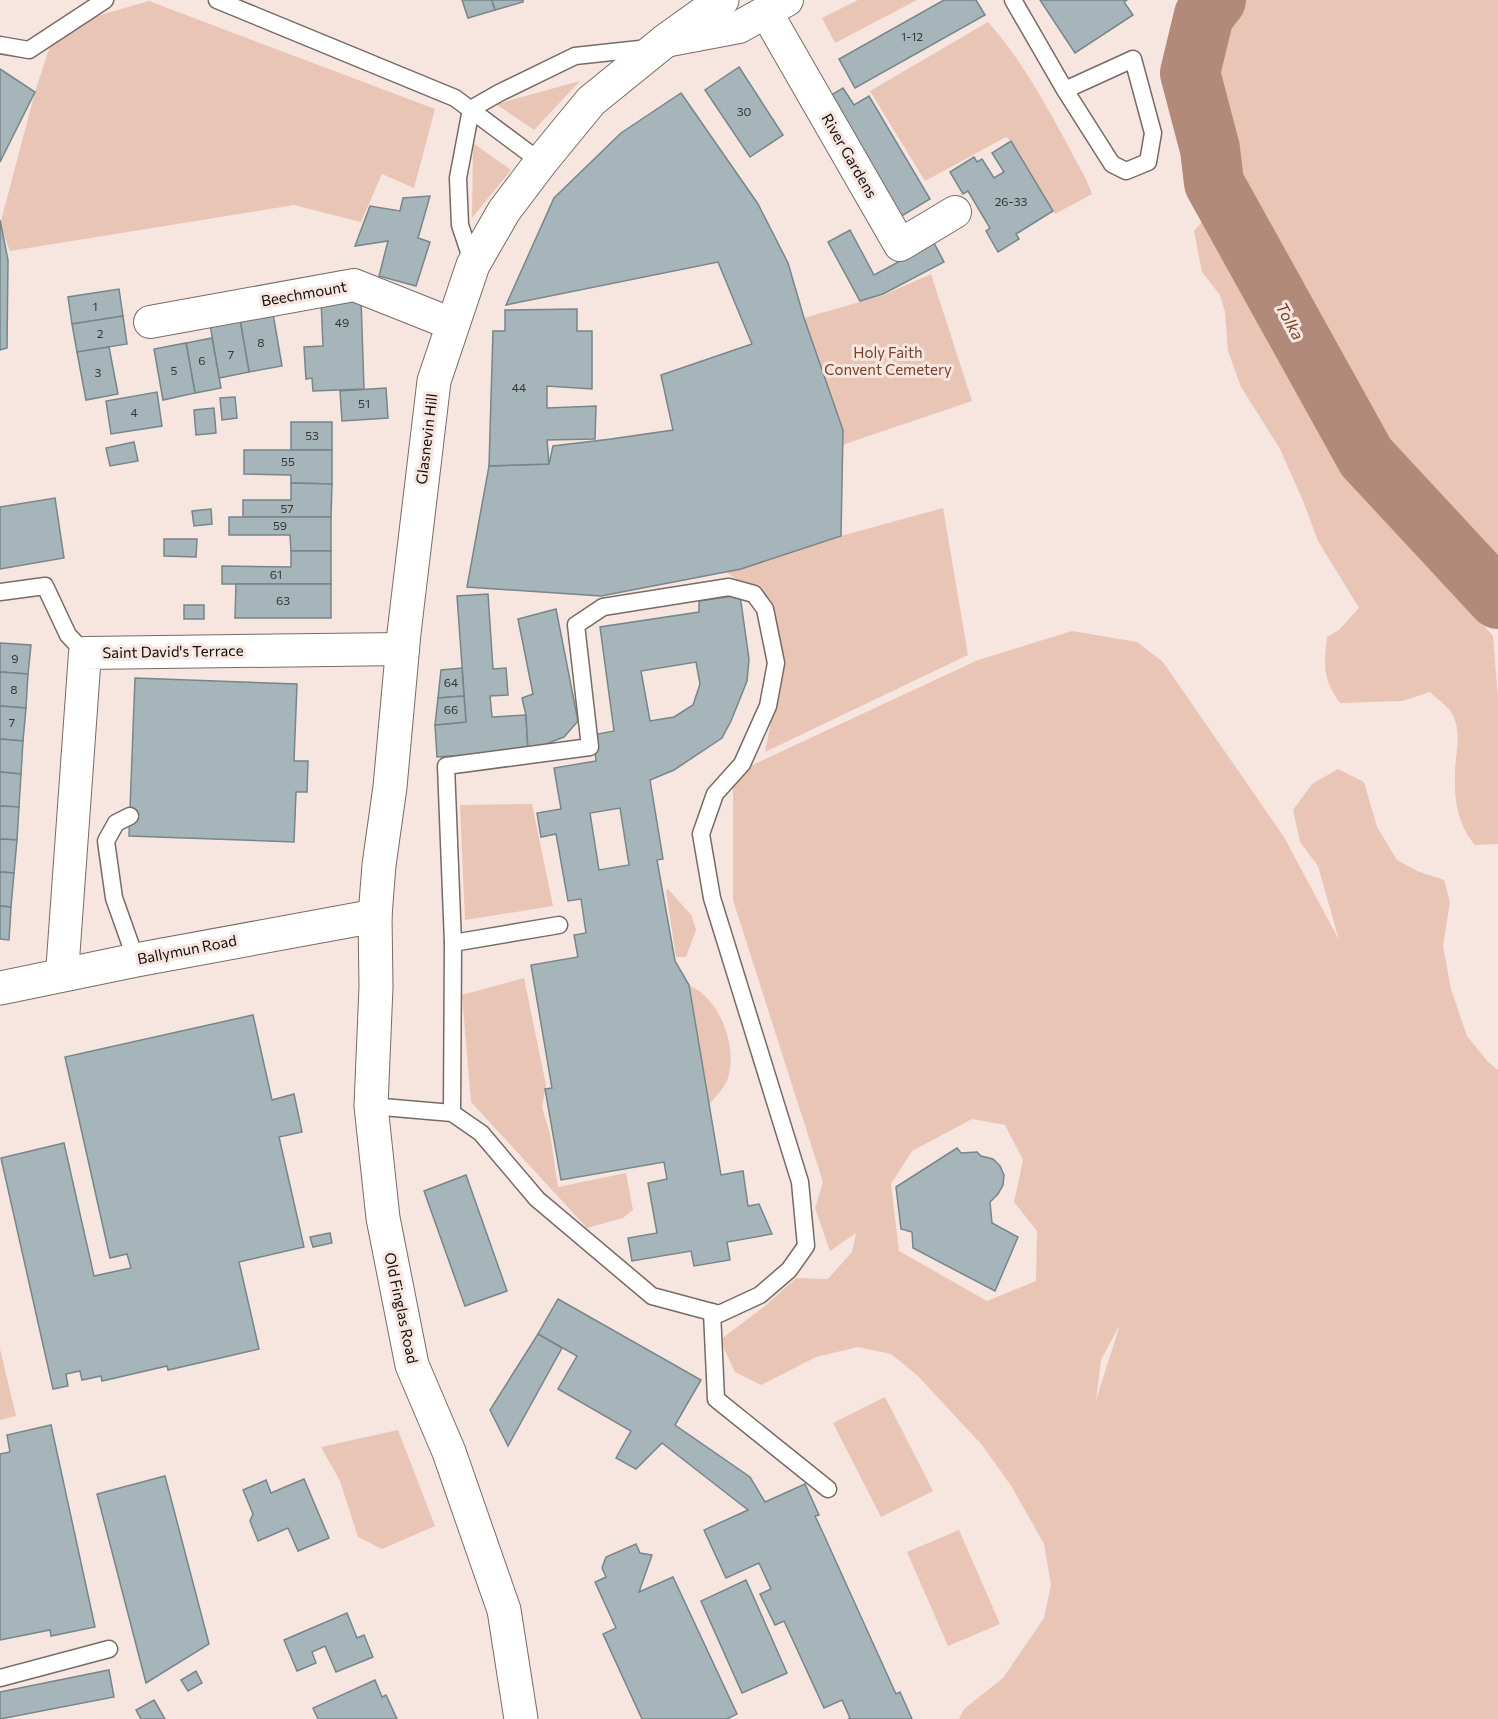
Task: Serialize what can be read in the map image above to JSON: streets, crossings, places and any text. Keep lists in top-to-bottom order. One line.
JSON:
{"streets":{"street":["River Gardens","Beechmount","Glasnevin Hill","Saint David's Terrace","Ballymun Road","Old Finglas Road"]},"crossings":[["River Gardens","Glasnevin Hill"],["Beechmount","Glasnevin Hill"],["Glasnevin Hill","Saint David's Terrace"],["Glasnevin Hill","Ballymun Road"],["Glasnevin Hill","Old Finglas Road"],["Saint David's Terrace","Ballymun Road"],["Ballymun Road","Old Finglas Road"]],"water":["Tolka"],"parks":["Holy Faith Convent Cemetery"],"house_numbers":["1-12","30","26-33","1","49","2","8","7","6","5","3","44","51","4","53","55","57","59","61","63","9","64","8","66","7"]}
